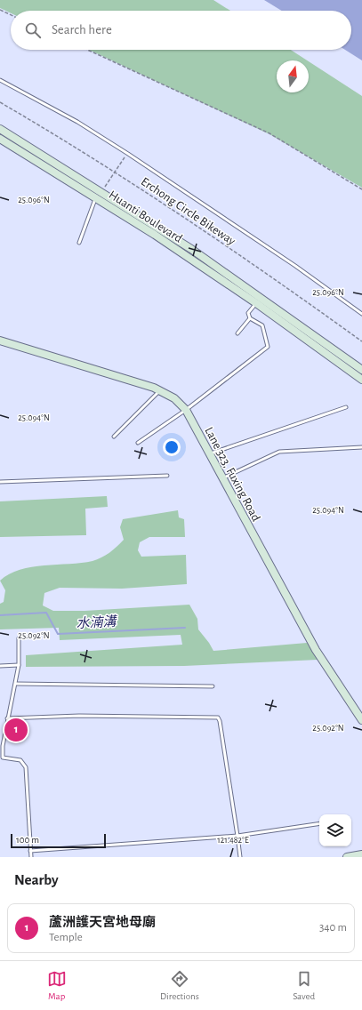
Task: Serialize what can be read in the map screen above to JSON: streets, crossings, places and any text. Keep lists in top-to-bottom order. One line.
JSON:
{"streets":{"street":["Huanti Boulevard","Lane 323, Fuxing Road"],"path":["Erchong Circle Bikeway"]},"water":["水湳溝"],"scale_bar":"100 m","north":"top","page":{"search":"Search here","pins":"1","scale":"100 m","heading":"Nearby","list":[{"mark":"1","name":"蘆洲護天宮地母廟","note":"Temple","value":"340 m"}],"nav":["Map","Directions","Saved"]},"coordinates":["25.096°N","25.094°N","25.092°N","121.482°E"]}
